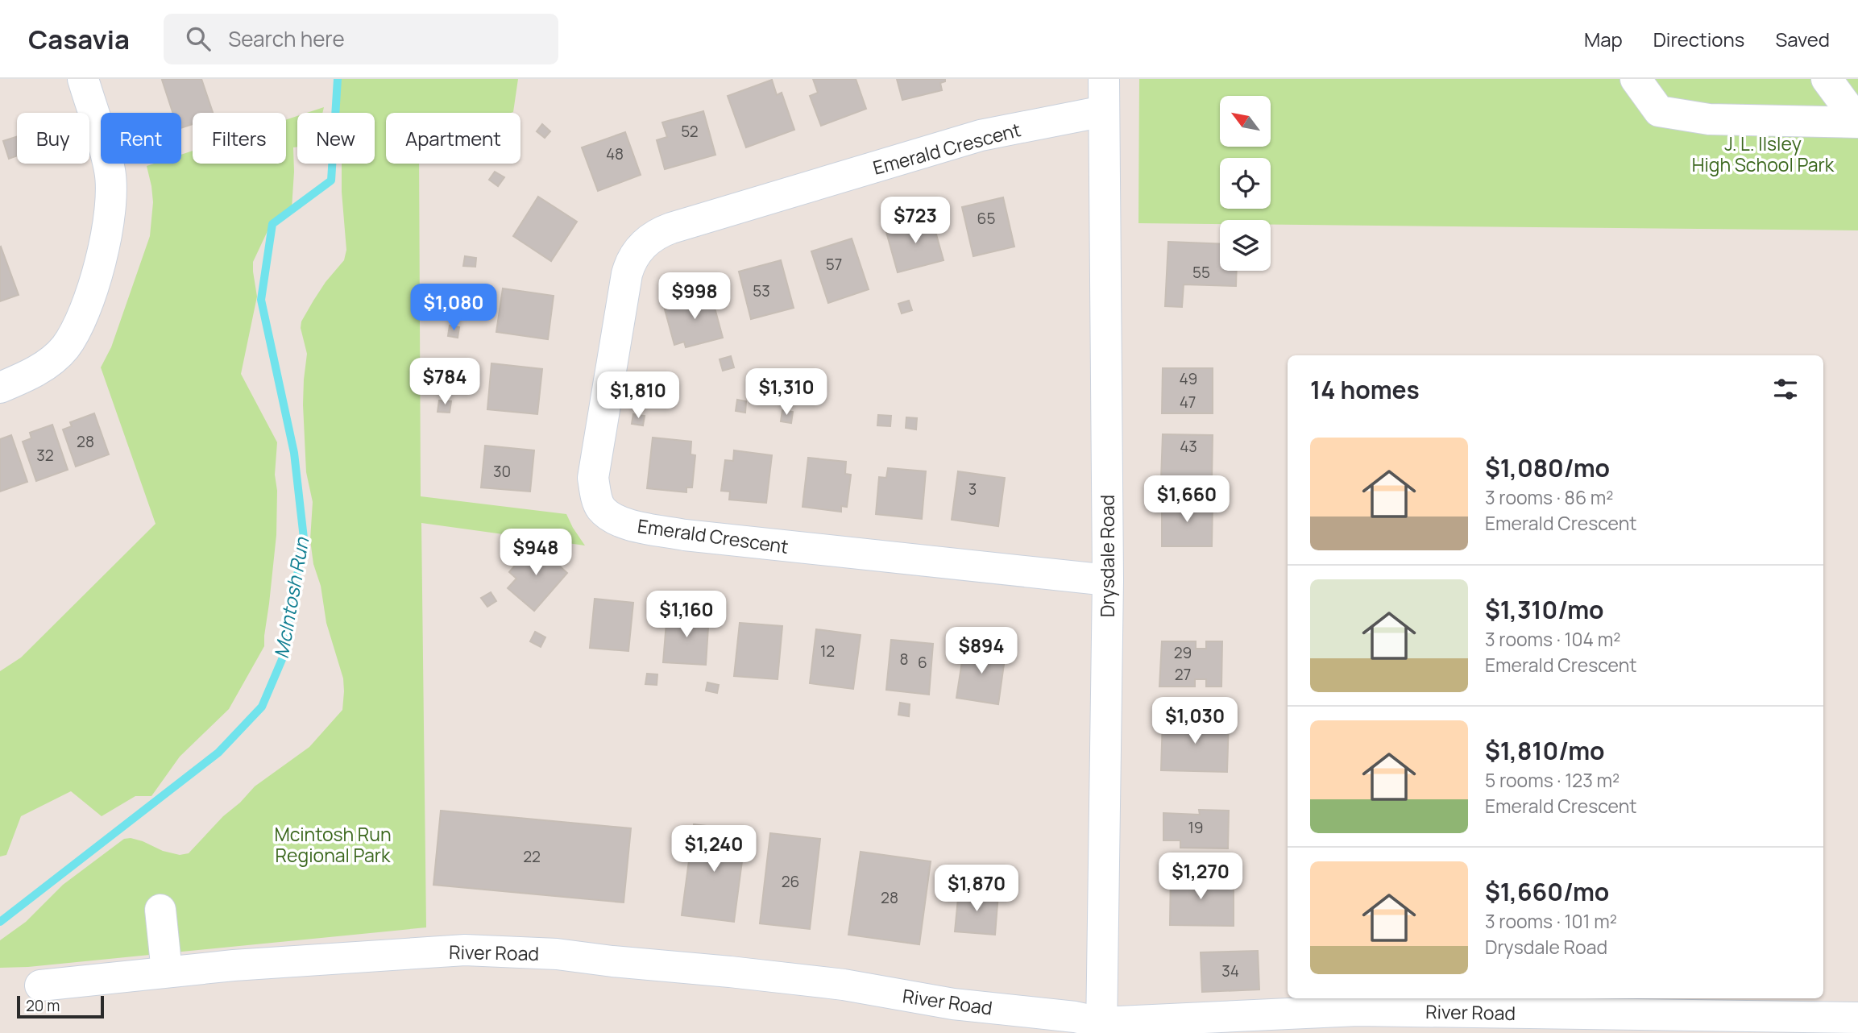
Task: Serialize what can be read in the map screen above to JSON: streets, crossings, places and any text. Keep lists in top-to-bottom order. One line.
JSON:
{"streets":{"street":["Emerald Crescent","Drysdale Road","River Road"]},"crossings":[["Emerald Crescent","Drysdale Road"],["Drysdale Road","River Road"]],"water":["McIntosh Run"],"parks":["J. L. Ilsley High School Park","Mcintosh Run Regional Park"],"house_numbers":["52","48","65","57","55","53","49","47","28","43","32","30","3","12","29","8","6","27","19","22","26","28","34"],"scale_bar":"20 m","north":"top left","page":{"header":"Casavia","search":"Search here","nav":["Map","Directions","Saved"],"chip":["Buy","Rent","Filters","New","Apartment"],"price":["$723","$998","$1,080","$784","$1,310","$1,810","$1,660","$948","$1,160","$894","$1,030","$1,240","$1,270","$1,870"],"heading":"14 homes","list":[{"name":"$1,080/mo","note":"3 rooms · 86 m² · Emerald Crescent"},{"name":"$1,310/mo","note":"3 rooms · 104 m² · Emerald Crescent"},{"name":"$1,810/mo","note":"5 rooms · 123 m² · Emerald Crescent"},{"name":"$1,660/mo","note":"3 rooms · 101 m² · Drysdale Road"}],"scale":"20 m"}}
